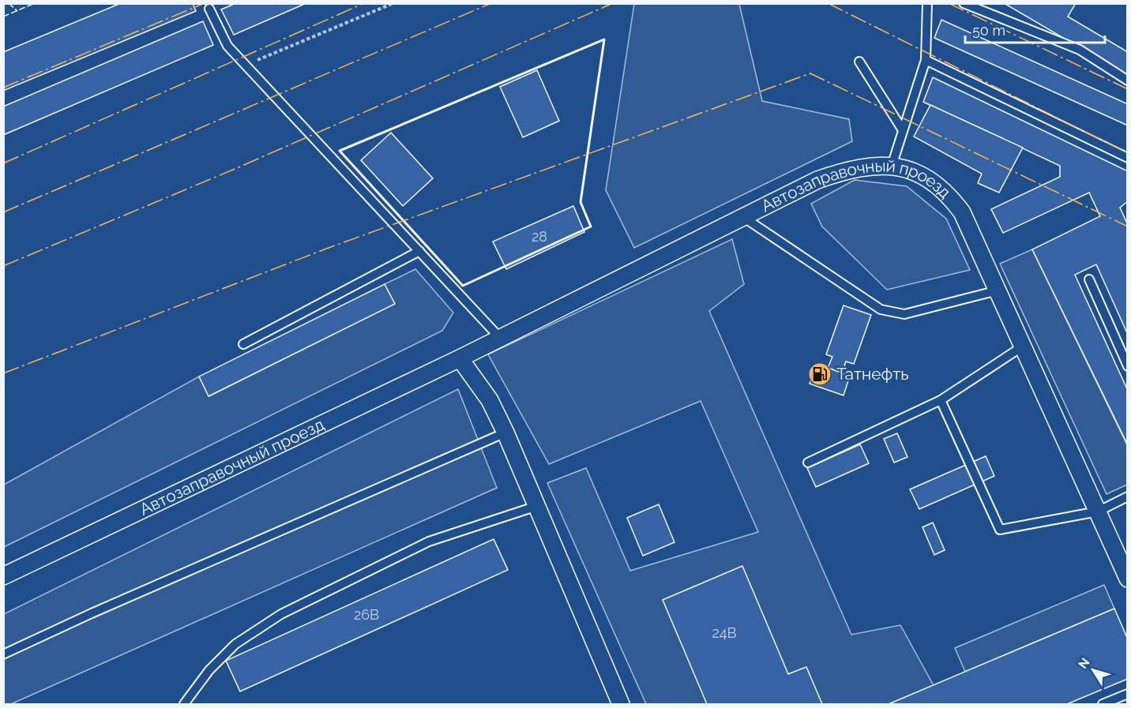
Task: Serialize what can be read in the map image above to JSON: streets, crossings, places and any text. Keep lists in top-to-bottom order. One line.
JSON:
{"streets":{"street":["Автозаправочный проезд"]},"places":{"fuel station":["Татнефть"]},"house_numbers":["28","26В","24В"],"scale_bar":"50 m","north":"top left"}
